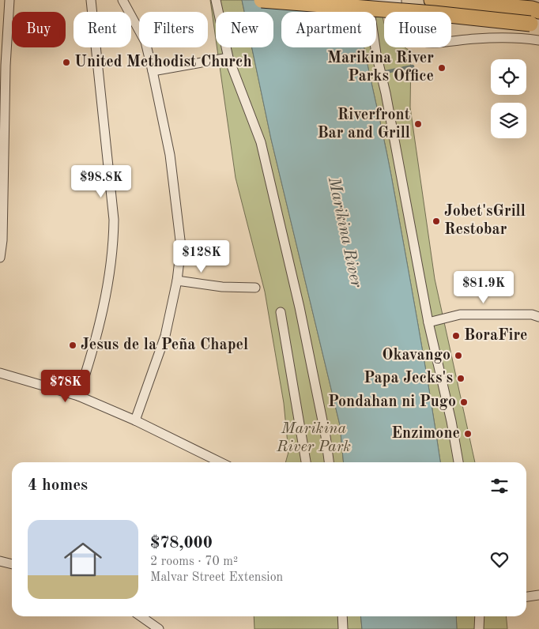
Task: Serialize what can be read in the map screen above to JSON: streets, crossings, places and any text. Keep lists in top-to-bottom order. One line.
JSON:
{"water":["Marikina River"],"parks":["Marikina River Park"],"places":["United Methodist Church","Marikina River Parks Office","Riverfront Bar and Grill","Jobet'sGrill Restobar","BoraFire","Jesus de la Peña Chapel","Okavango","Papa Jecks's","Pondahan ni Pugo","Enzimone"],"page":{"chip":["Buy","Rent","Filters","New","Apartment","House"],"price":["$98.8K","$128K","$81.9K","$78K"],"heading":"4 homes","list":[{"name":"$78,000","note":"2 rooms · 70 m² · Malvar Street Extension"}]}}
